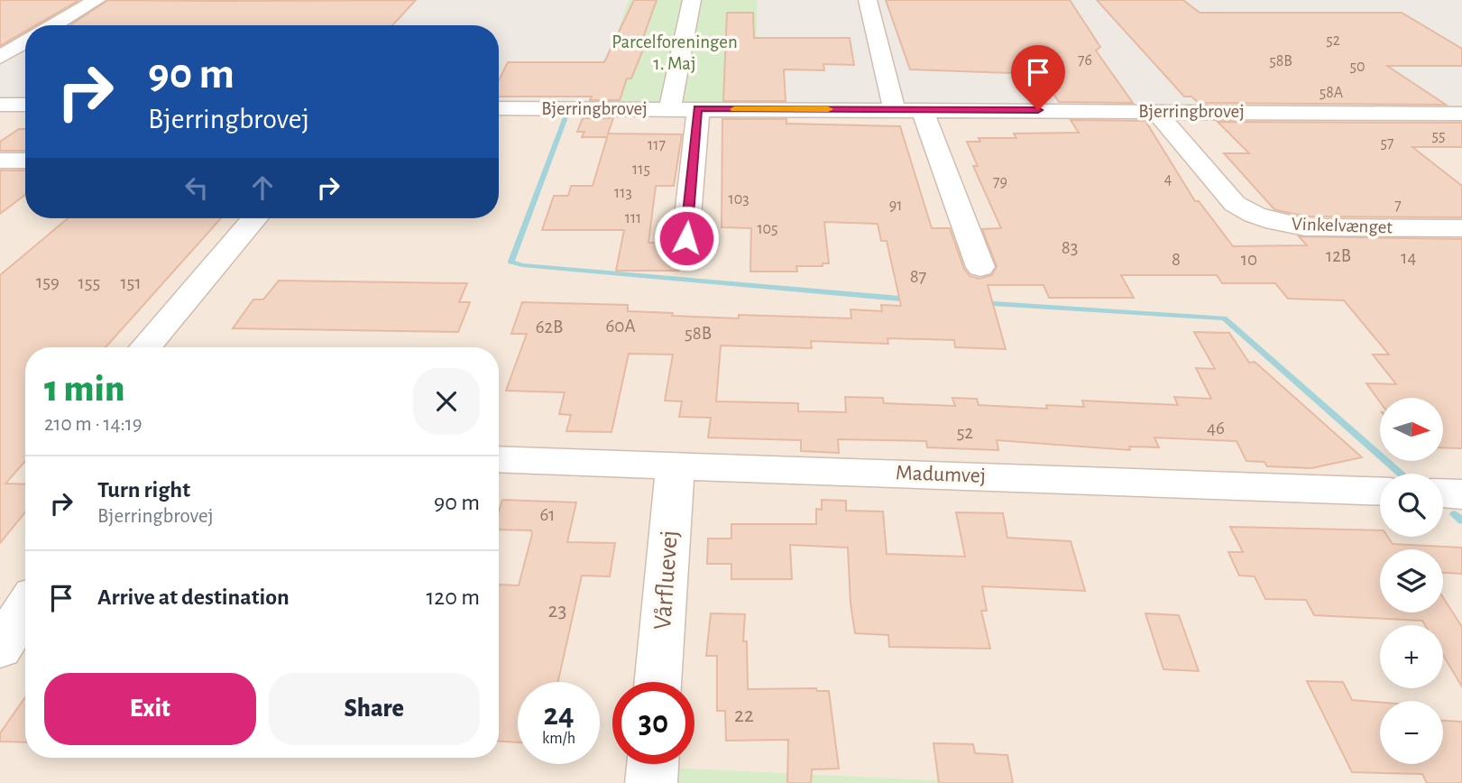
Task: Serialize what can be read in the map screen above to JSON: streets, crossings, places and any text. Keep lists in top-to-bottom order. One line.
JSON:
{"streets":{"street":["Bjerringbrovej","Vinkelvænget","Madumvej","Vårfluevej"]},"crossings":[["Bjerringbrovej","Vinkelvænget"],["Madumvej","Vårfluevej"]],"parks":["Parcelforeningen 1. Maj"],"house_numbers":["52","76","58B","50","58A","55","57","117","115","4","79","113","103","91","7","111","105","83","12B","14","8","10","87","159","155","151","60A","62B","58B","46","52","61","23","22"],"north":"right","page":{"turn":["90 m","Bjerringbrovej"],"heading":["1 min","210 m · 14:19"],"map_buttons":["+","−"],"list":[{"name":"Turn right","note":"Bjerringbrovej","value":"90 m"},{"name":"Arrive at destination","value":"120 m"}],"buttons":["Exit","Share"],"speed":"24 km/h","limit":"30"}}
